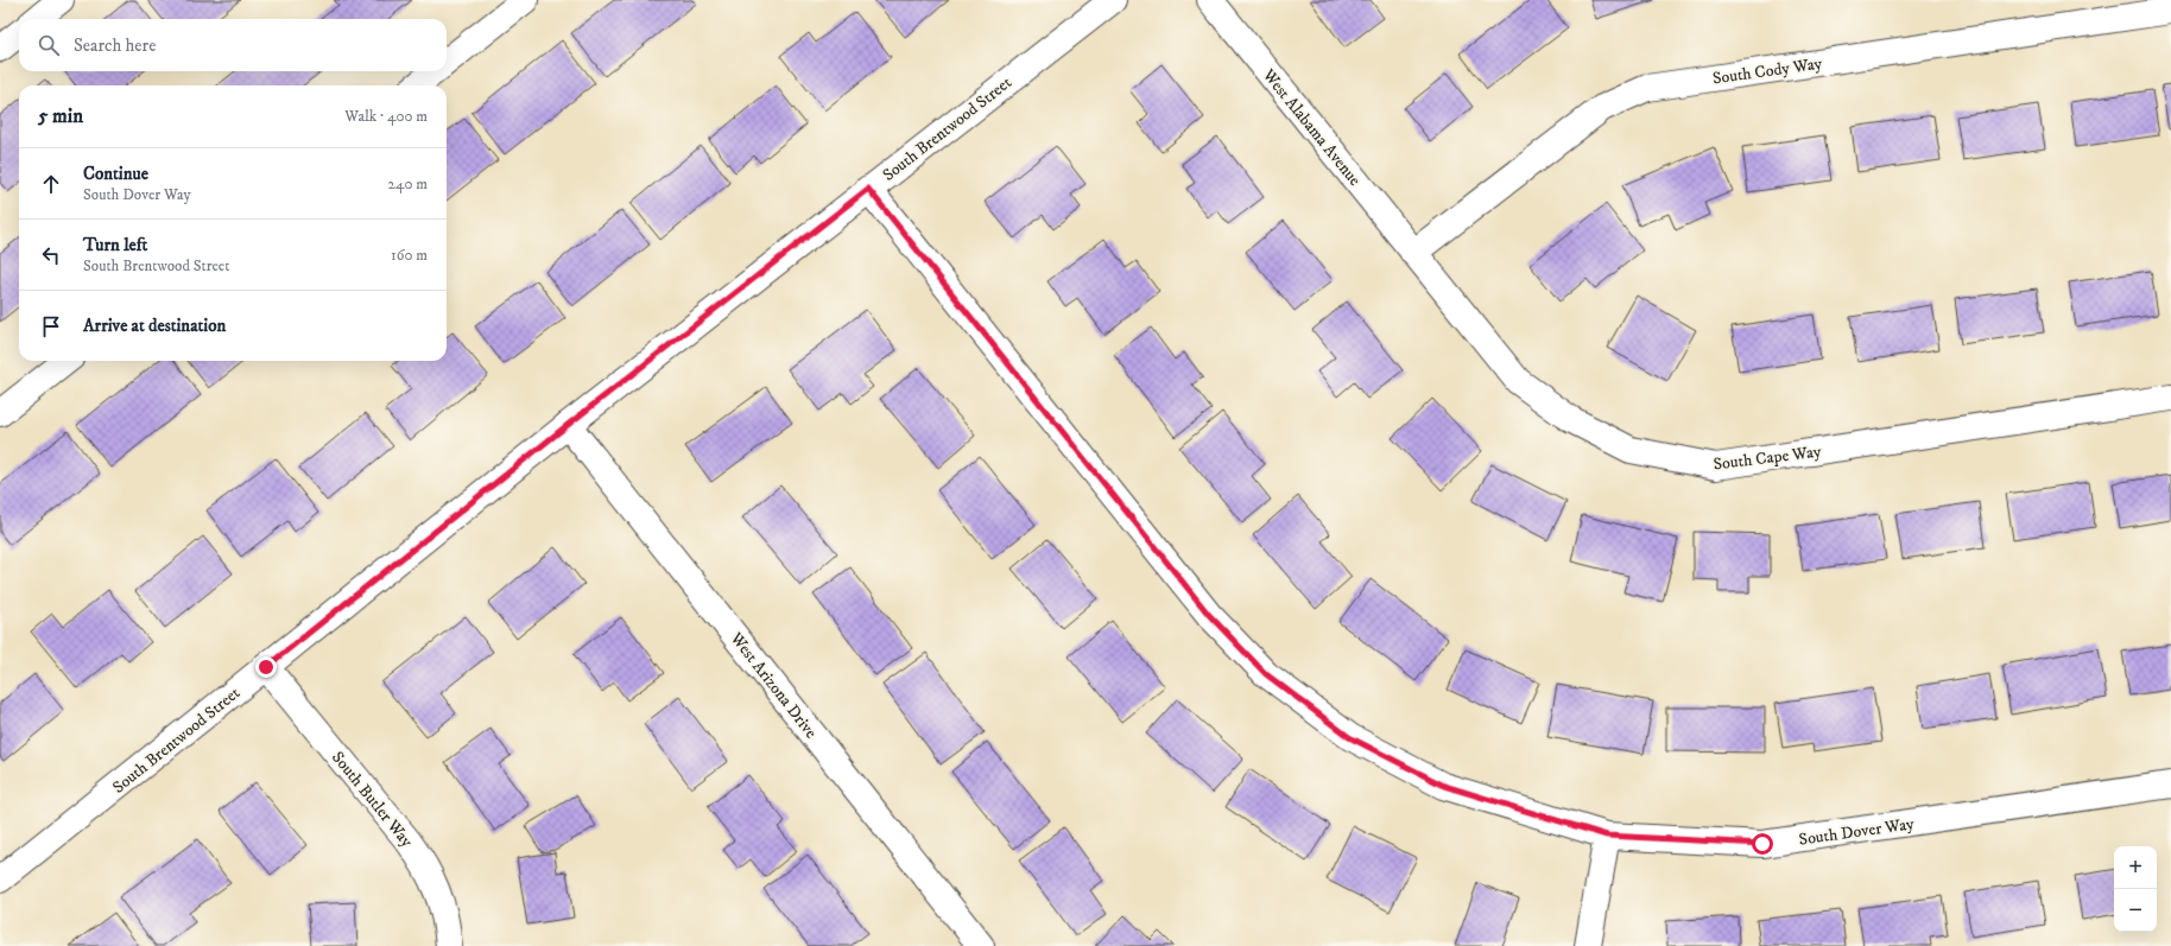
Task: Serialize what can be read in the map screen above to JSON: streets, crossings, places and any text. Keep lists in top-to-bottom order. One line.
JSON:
{"streets":{"street":["South Cody Way","West Alabama Avenue","South Brentwood Street","South Cape Way","West Arizona Drive","South Butler Way","South Dover Way"]},"crossings":[["South Cody Way","West Alabama Avenue"],["South Cody Way","South Cape Way"],["West Alabama Avenue","South Cape Way"],["South Brentwood Street","West Arizona Drive"],["South Brentwood Street","South Butler Way"],["South Brentwood Street","South Dover Way"]],"page":{"search":"Search here","heading":["5 min","Walk · 400 m"],"list":[["Continue","South Dover Way","240 m"],["Turn left","South Brentwood Street","160 m"],"Arrive at destination"],"map_buttons":["+","−"]}}
